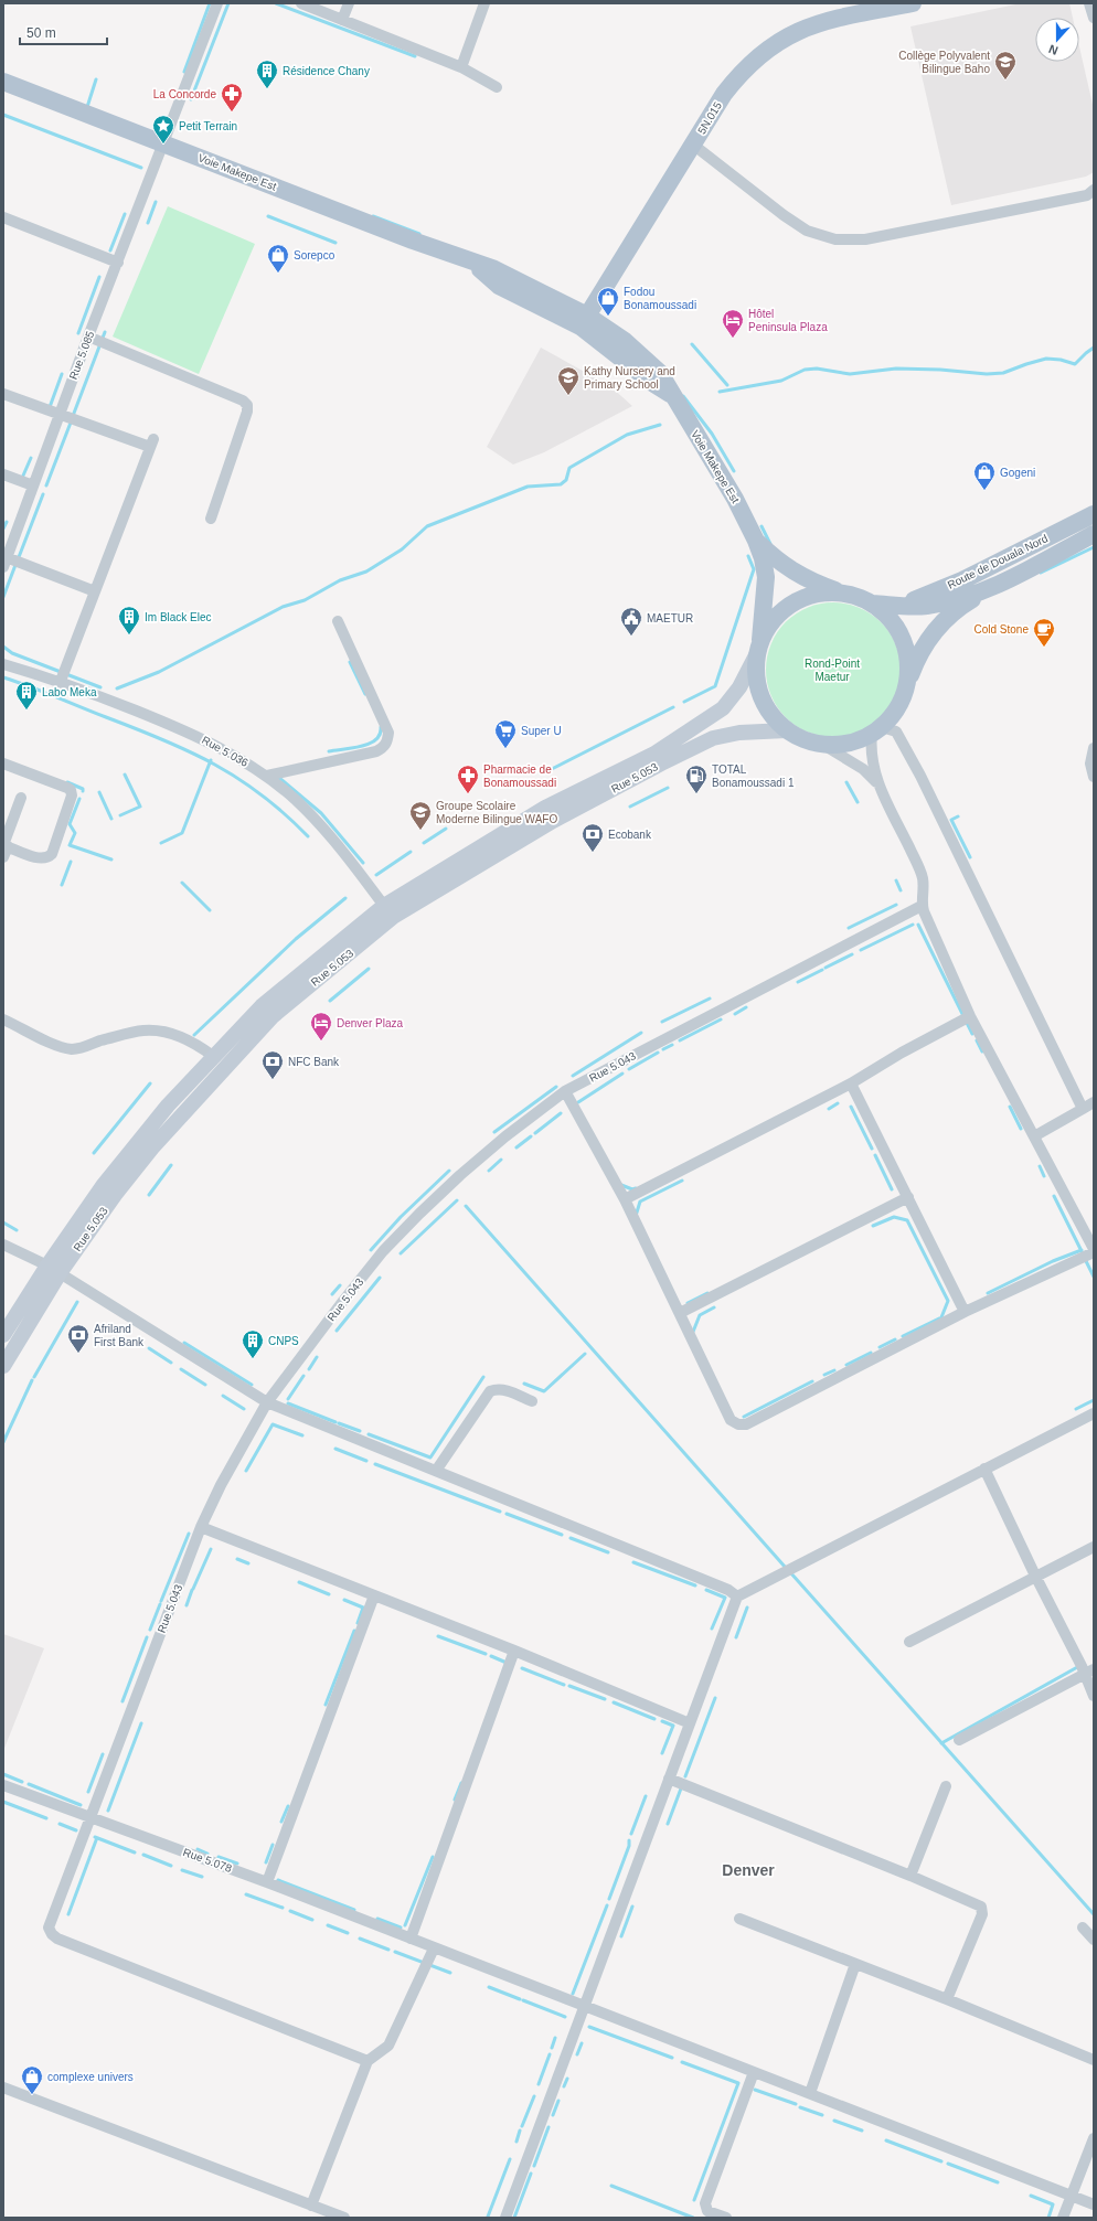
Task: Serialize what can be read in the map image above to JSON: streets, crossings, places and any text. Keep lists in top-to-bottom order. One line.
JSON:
{"streets":{"main road":["5N.015","Voie Makepe Est","Route de Douala Nord","Rue 5.053"],"street":["Rue 5.085","Rue 5.036","Rue 5.043","Rue 5.078"]},"crossings":[["5N.015","Voie Makepe Est"],["Voie Makepe Est","Rue 5.085"],["Rue 5.036","Rue 5.053"],["Rue 5.043","Rue 5.078"]],"districts":["Denver"],"parks":["Rond-Point Maetur"],"places":{"school or university":["Collège Polyvalent Bilingue Baho","Kathy Nursery and Primary School","Groupe Scolaire Moderne Bilingue WAFO"],"building":["Résidence Chany","Im Black Elec","Labo Meka","CNPS"],"pharmacy":["La Concorde","Pharmacie de Bonamoussadi"],"place":["Petit Terrain"],"shop":["Sorepco","Fodou Bonamoussadi","Gogeni","complexe univers"],"hotel":["Hôtel Peninsula Plaza","Denver Plaza"],"public building":["MAETUR"],"cafe":["Cold Stone"],"supermarket":["Super U"],"fuel station":["TOTAL Bonamoussadi 1"],"bank":["Ecobank","NFC Bank","Afriland First Bank"]},"scale_bar":"50 m","north":"bottom"}
